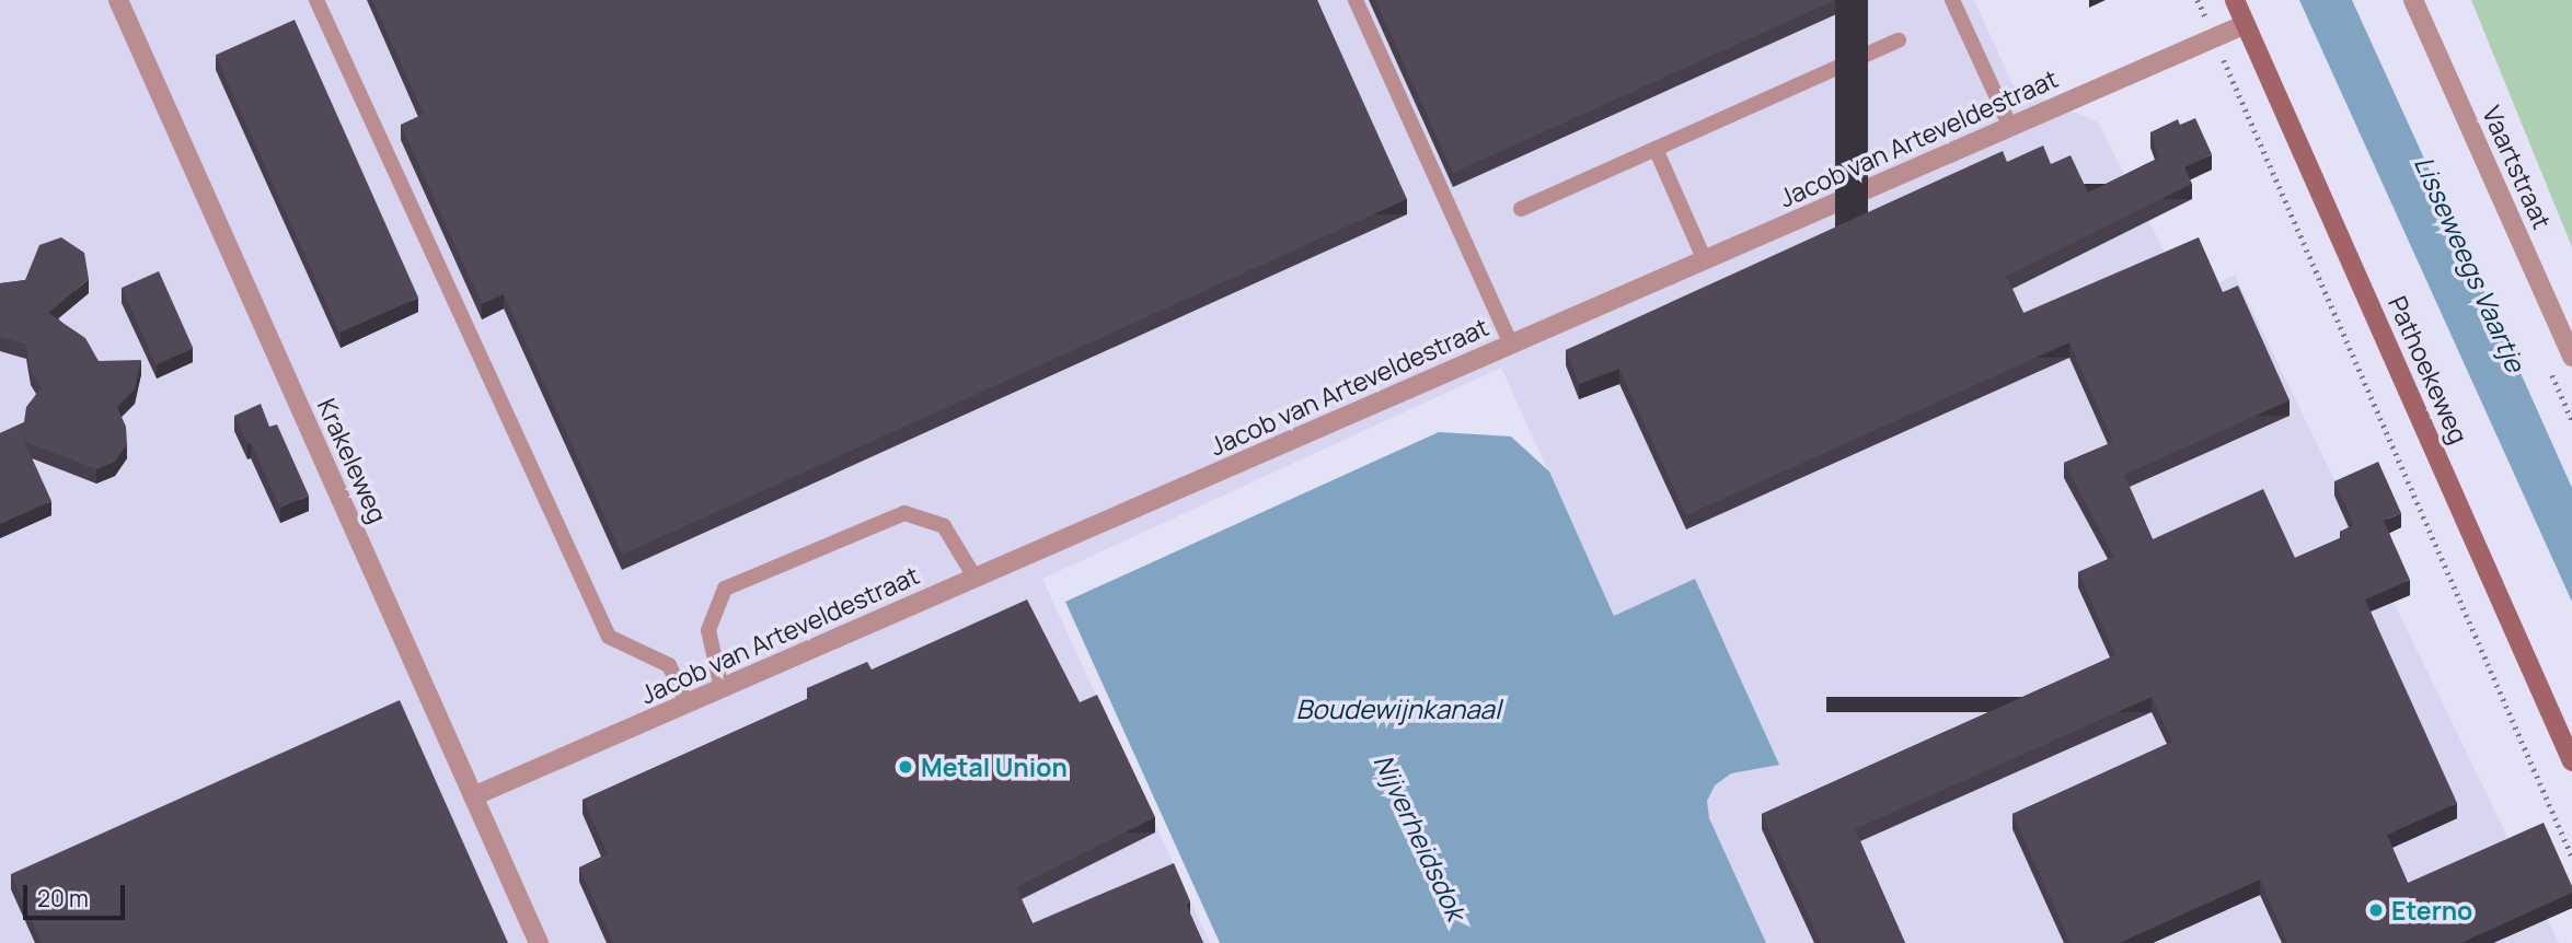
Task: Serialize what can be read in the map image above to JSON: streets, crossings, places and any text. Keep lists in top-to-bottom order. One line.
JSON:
{"streets":{"main road":["Pathoekeweg"],"street":["Jacob van Arteveldestraat","Vaartstraat","Krakeleweg"]},"crossings":[["Jacob van Arteveldestraat","Pathoekeweg"],["Jacob van Arteveldestraat","Krakeleweg"]],"water":["Lisseweegs Vaartje","Boudewijnkanaal","Nijverheidsdok"],"places":["Metal Union","Eterno"],"scale_bar":"20 m"}
